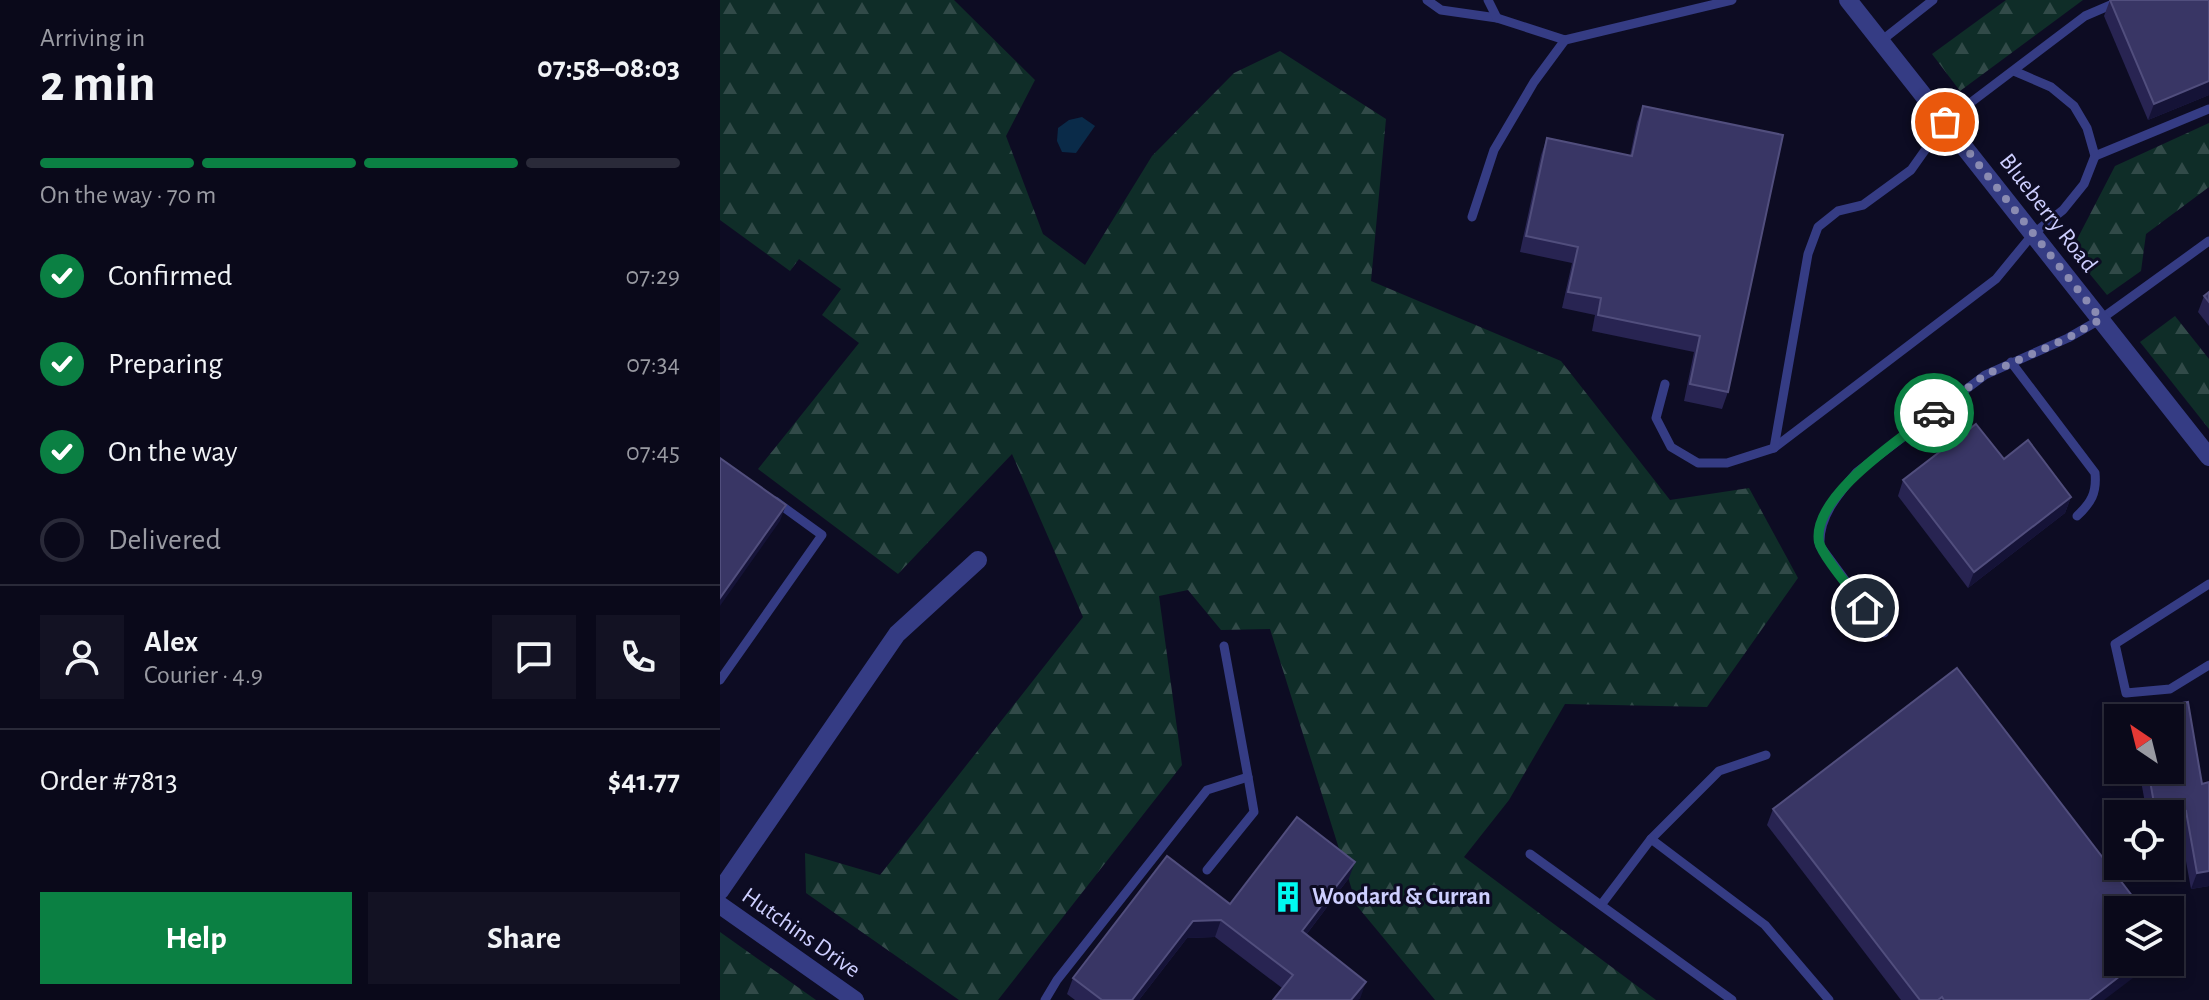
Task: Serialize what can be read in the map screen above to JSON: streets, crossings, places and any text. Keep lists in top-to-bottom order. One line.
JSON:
{"streets":{"street":["Blueberry Road","Hutchins Drive"]},"places":{"building":["Woodard & Curran"]},"north":"top left","page":{"heading":["2 min","Arriving in","07:58–08:03"],"panel":["Alex","Courier · 4.9","Order #7813","$41.77"],"bar":"On the way · 70 m","list":[["Confirmed","07:29"],["Preparing","07:34"],["On the way","07:45"],"Delivered"],"buttons":["Help","Share"]}}
